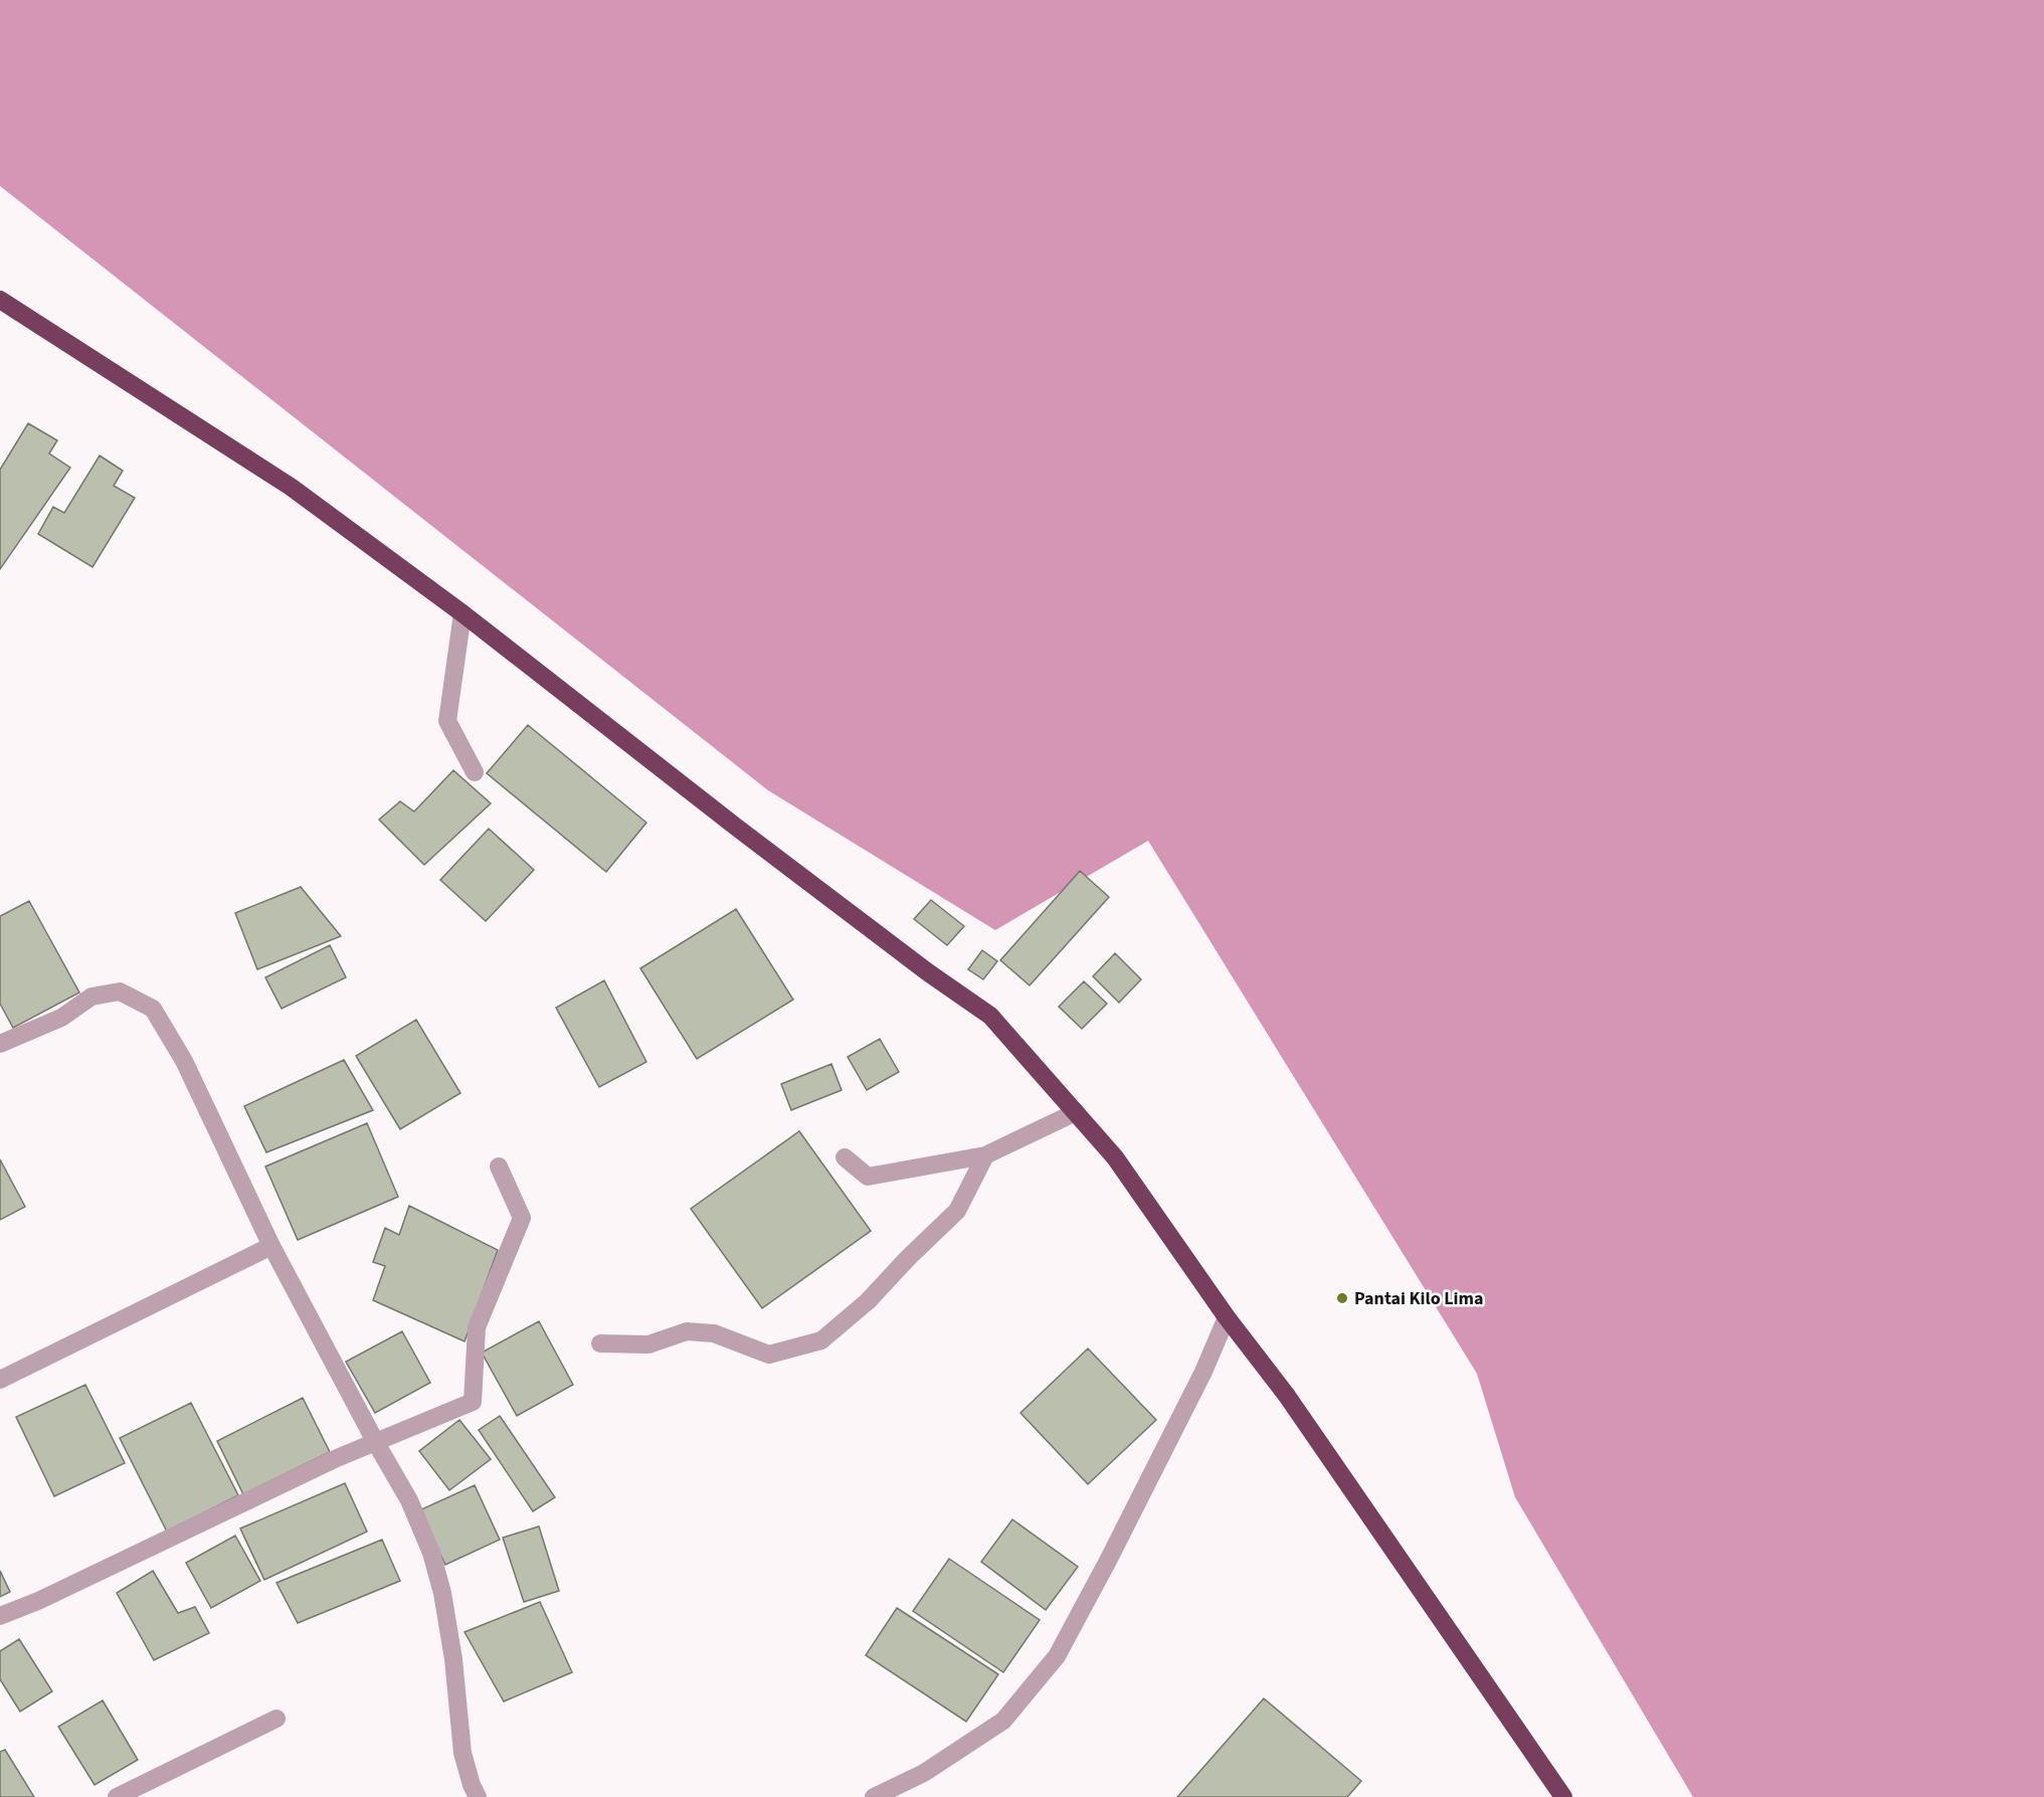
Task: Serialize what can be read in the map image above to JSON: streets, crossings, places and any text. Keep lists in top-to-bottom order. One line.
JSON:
{"places":["Pantai Kilo Lima"]}
